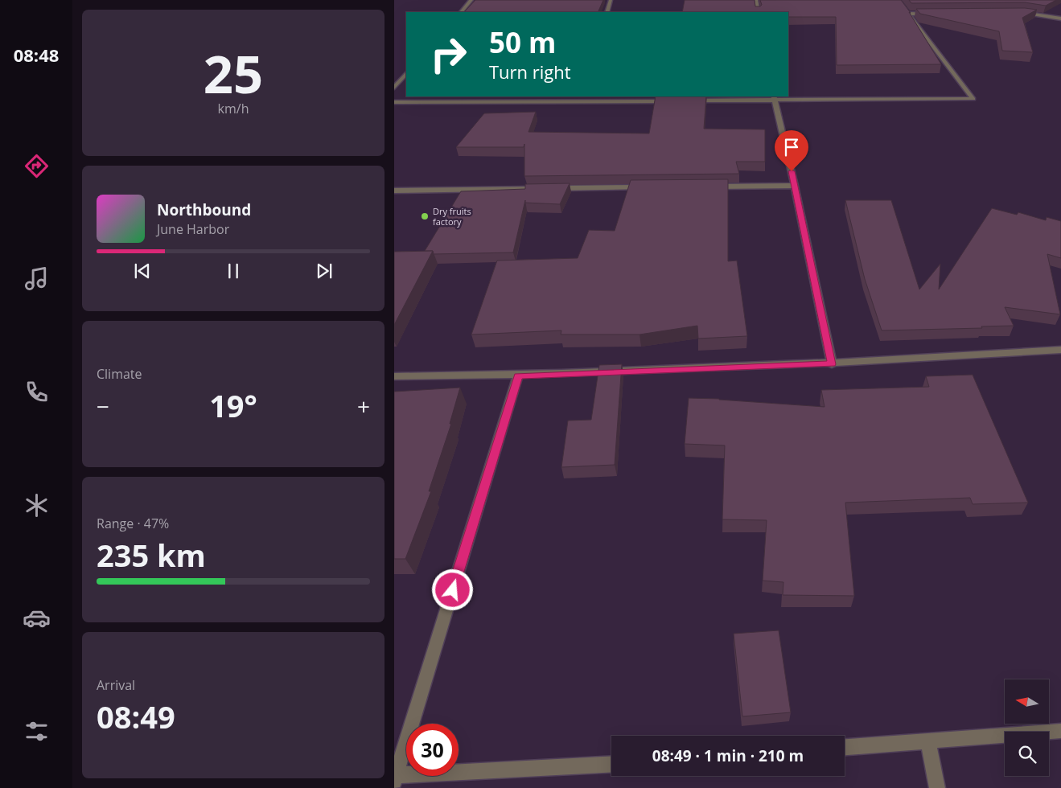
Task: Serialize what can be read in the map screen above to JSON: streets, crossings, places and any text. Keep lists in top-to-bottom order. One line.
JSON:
{"places":["Dry fruits factory"],"north":"left","page":{"tabs":"08:48","tile":[["25","km/h"],"Climate",["Range · 47%","235 km"],["Arrival","08:49"]],"turn":["50 m","Turn right"],"song":["Northbound","June Harbor"],"heat":["−","19°","+"],"limit":"30","trip":"08:49 · 1 min · 210 m"}}
